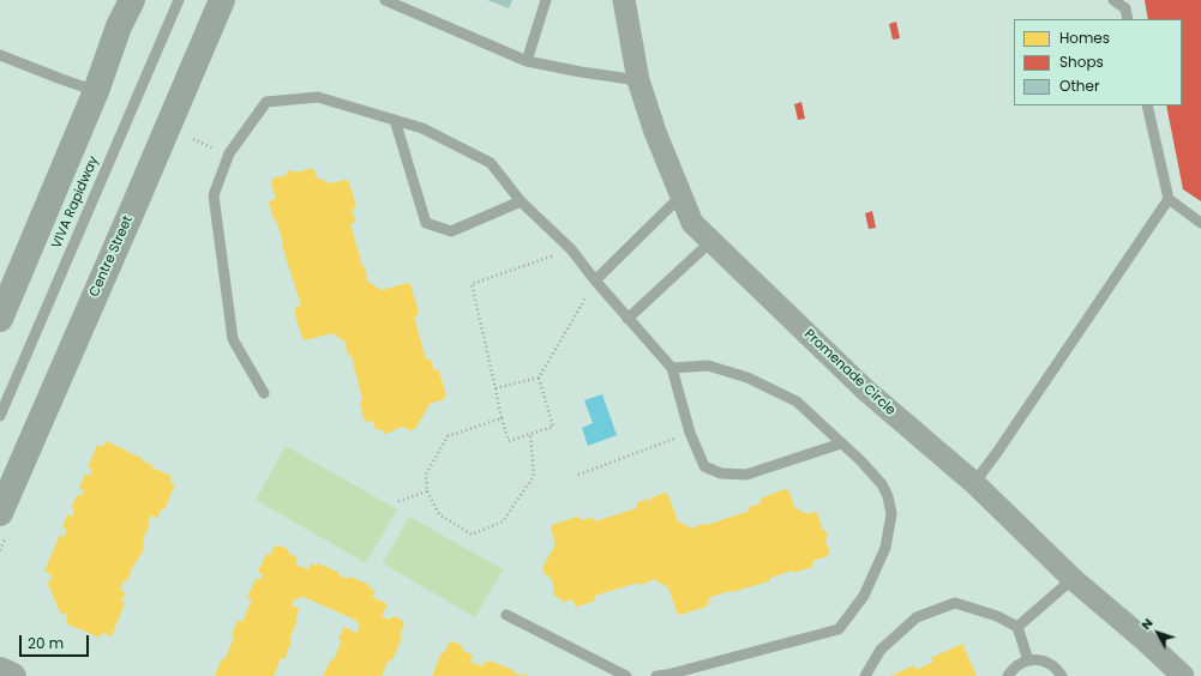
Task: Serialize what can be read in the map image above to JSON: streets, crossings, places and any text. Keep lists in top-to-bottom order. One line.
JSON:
{"streets":{"main road":["Centre Street"],"street":["Promenade Circle"],"lane":["VIVA Rapidway"]},"legend":["Homes","Shops","Other"],"scale_bar":"20 m","north":"top left"}
